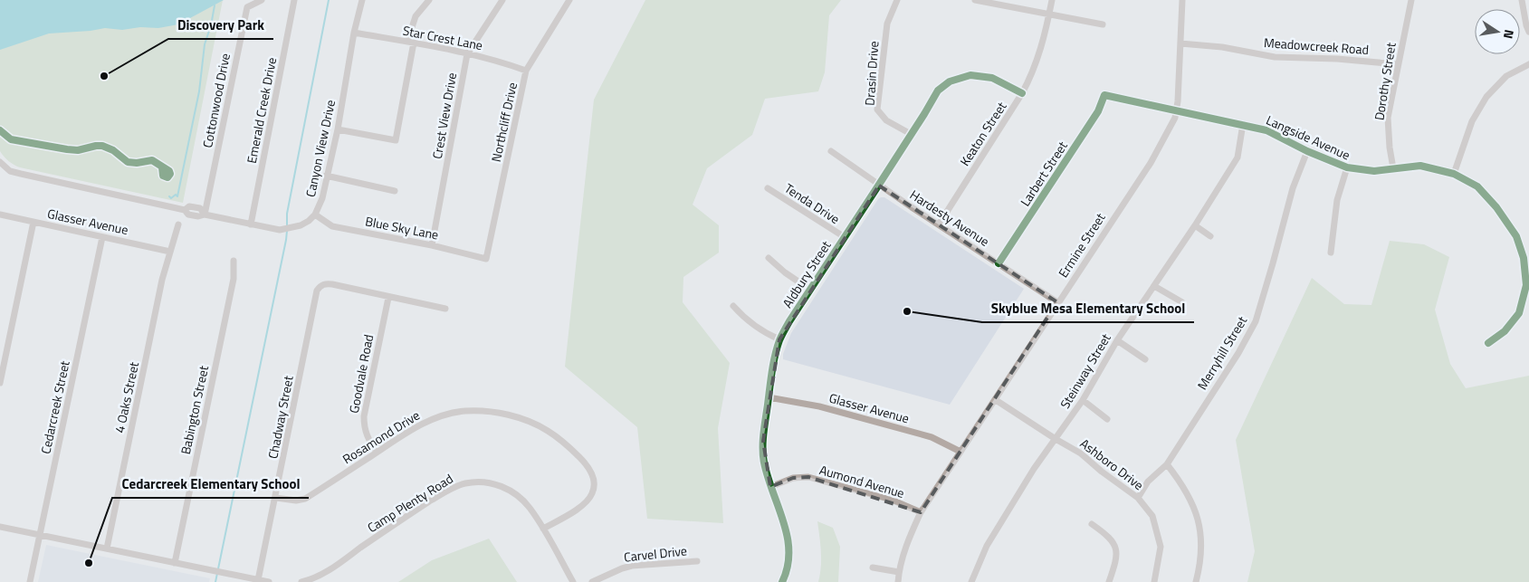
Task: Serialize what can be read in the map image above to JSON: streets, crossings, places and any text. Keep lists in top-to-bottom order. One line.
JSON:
{"streets":{"street":["Star Crest Lane","Meadowcreek Road","Drasin Drive","Dorothy Street","Cottonwood Drive","Emerald Creek Drive","Crest View Drive","Northcliff Drive","Keaton Street","Langside Avenue","Canyon View Drive","Larbert Street","Tenda Drive","Hardesty Avenue","Glasser Avenue","Blue Sky Lane","Ermine Street","Aldbury Street","Merryhill Street","Steinway Street","Goodvale Road","4 Oaks Street","Cedarcreek Street","Babington Street","Chadway Street","Rosamond Drive","Ashboro Drive","Aumond Avenue","Camp Plenty Road","Carvel Drive"]},"crossings":[["Star Crest Lane","Crest View Drive"],["Star Crest Lane","Northcliff Drive"],["Star Crest Lane","Canyon View Drive"],["Meadowcreek Road","Dorothy Street"],["Meadowcreek Road","Ermine Street"],["Drasin Drive","Aldbury Street"],["Dorothy Street","Langside Avenue"],["Cottonwood Drive","Canyon View Drive"],["Emerald Creek Drive","Canyon View Drive"],["Crest View Drive","Blue Sky Lane"],["Northcliff Drive","Blue Sky Lane"],["Keaton Street","Hardesty Avenue"],["Keaton Street","Aldbury Street"],["Langside Avenue","Larbert Street"],["Langside Avenue","Ermine Street"],["Langside Avenue","Merryhill Street"],["Langside Avenue","Steinway Street"],["Canyon View Drive","Blue Sky Lane"],["Larbert Street","Hardesty Avenue"],["Tenda Drive","Aldbury Street"],["Hardesty Avenue","Ermine Street"],["Hardesty Avenue","Aldbury Street"],["Glasser Avenue","Ermine Street"],["Glasser Avenue","Aldbury Street"],["Glasser Avenue","4 Oaks Street"],["Glasser Avenue","Cedarcreek Street"],["Ermine Street","Ashboro Drive"],["Ermine Street","Aumond Avenue"],["Aldbury Street","Aumond Avenue"],["Merryhill Street","Ashboro Drive"],["Steinway Street","Ashboro Drive"],["Goodvale Road","Chadway Street"],["Goodvale Road","Rosamond Drive"],["Chadway Street","Rosamond Drive"],["Rosamond Drive","Camp Plenty Road"]],"places":["Discovery Park","Skyblue Mesa Elementary School","Cedarcreek Elementary School"],"north":"right"}
